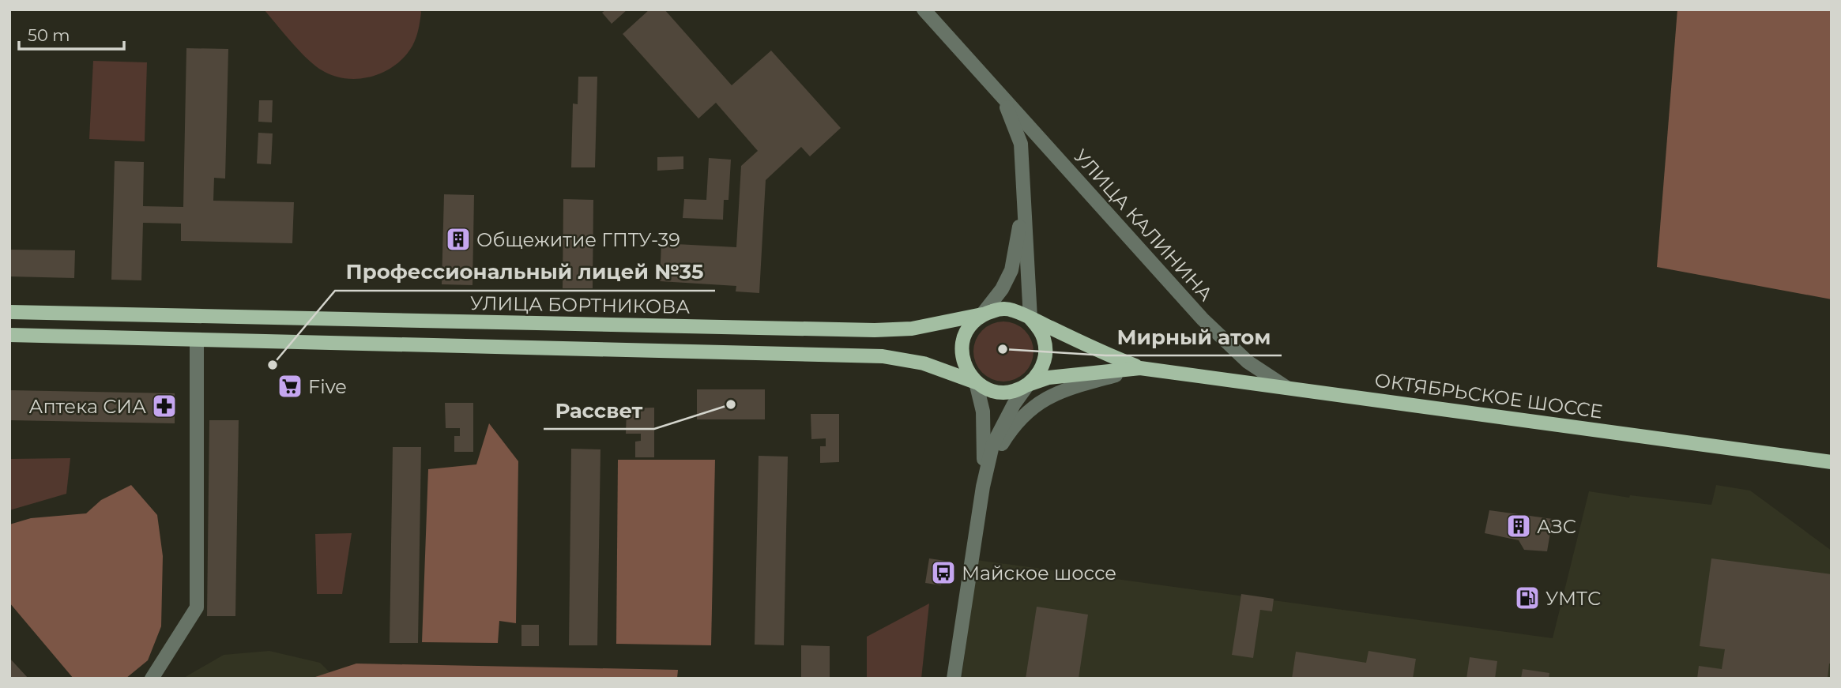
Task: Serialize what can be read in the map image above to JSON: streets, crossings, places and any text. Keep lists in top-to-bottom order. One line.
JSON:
{"streets":{"main road":["УЛИЦА БОРТНИКОВА","ОКТЯБРЬСКОЕ ШОССЕ"],"street":["УЛИЦА КАЛИНИНА"]},"crossings":[["УЛИЦА КАЛИНИНА","УЛИЦА БОРТНИКОВА"],["УЛИЦА КАЛИНИНА","ОКТЯБРЬСКОЕ ШОССЕ"],["УЛИЦА БОРТНИКОВА","ОКТЯБРЬСКОЕ ШОССЕ"]],"places":{"building":["Общежитие ГПТУ-39","АЗС"],"other":["Мирный атом","Профессиональный лицей №35","Рассвет"],"supermarket":["Five"],"pharmacy":["Аптека СИА"],"bus stop":["Майское шоссе"],"fuel station":["УМТС"]},"scale_bar":"50 m"}
